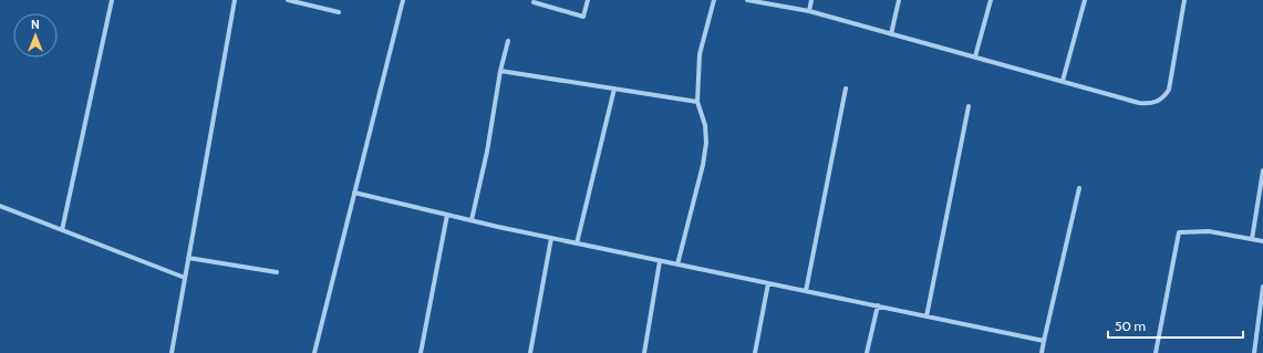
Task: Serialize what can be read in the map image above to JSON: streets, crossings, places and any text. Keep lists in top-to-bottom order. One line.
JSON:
{"scale_bar":"50 m","north":"top"}
